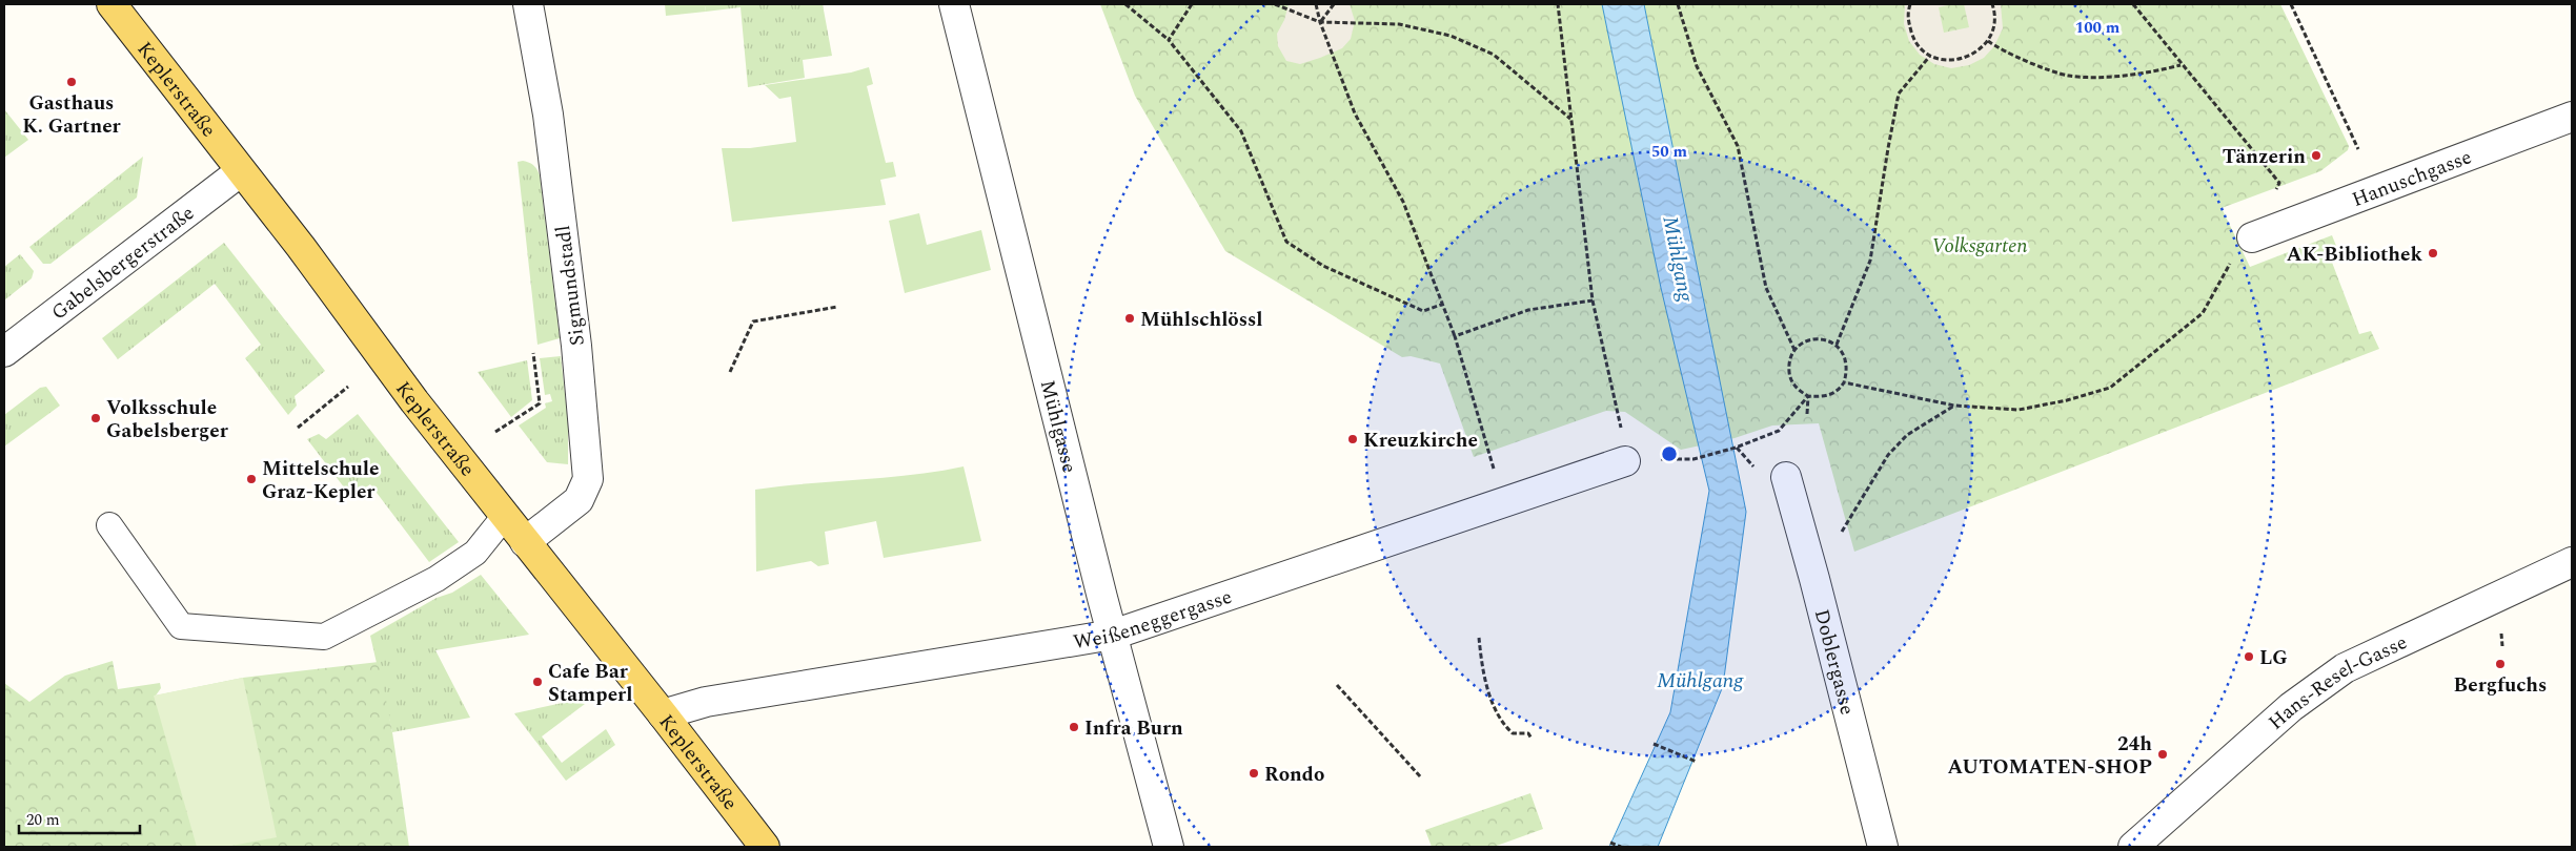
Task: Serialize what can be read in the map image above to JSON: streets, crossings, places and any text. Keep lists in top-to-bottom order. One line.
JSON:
{"streets":{"main road":["Keplerstraße"],"street":["Hanuschgasse","Gabelsbergerstraße","Sigmundstadl","Mühlgasse","Weißeneggergasse","Doblergasse","Hans-Resel-Gasse"]},"crossings":[["Keplerstraße","Gabelsbergerstraße"],["Keplerstraße","Sigmundstadl"],["Keplerstraße","Weißeneggergasse"],["Mühlgasse","Weißeneggergasse"]],"water":["Mühlgang"],"parks":["Volksgarten"],"places":["Gasthaus K. Gartner","Tänzerin","AK-Bibliothek","Mühlschlössl","Volksschule Gabelsberger","Kreuzkirche","Mittelschule Graz-Kepler","LG","Bergfuchs","Cafe Bar Stamperl","Infra Burn","24h AUTOMATEN-SHOP","Rondo"],"scale_bar":"20 m","rings":["100 m","50 m"]}
